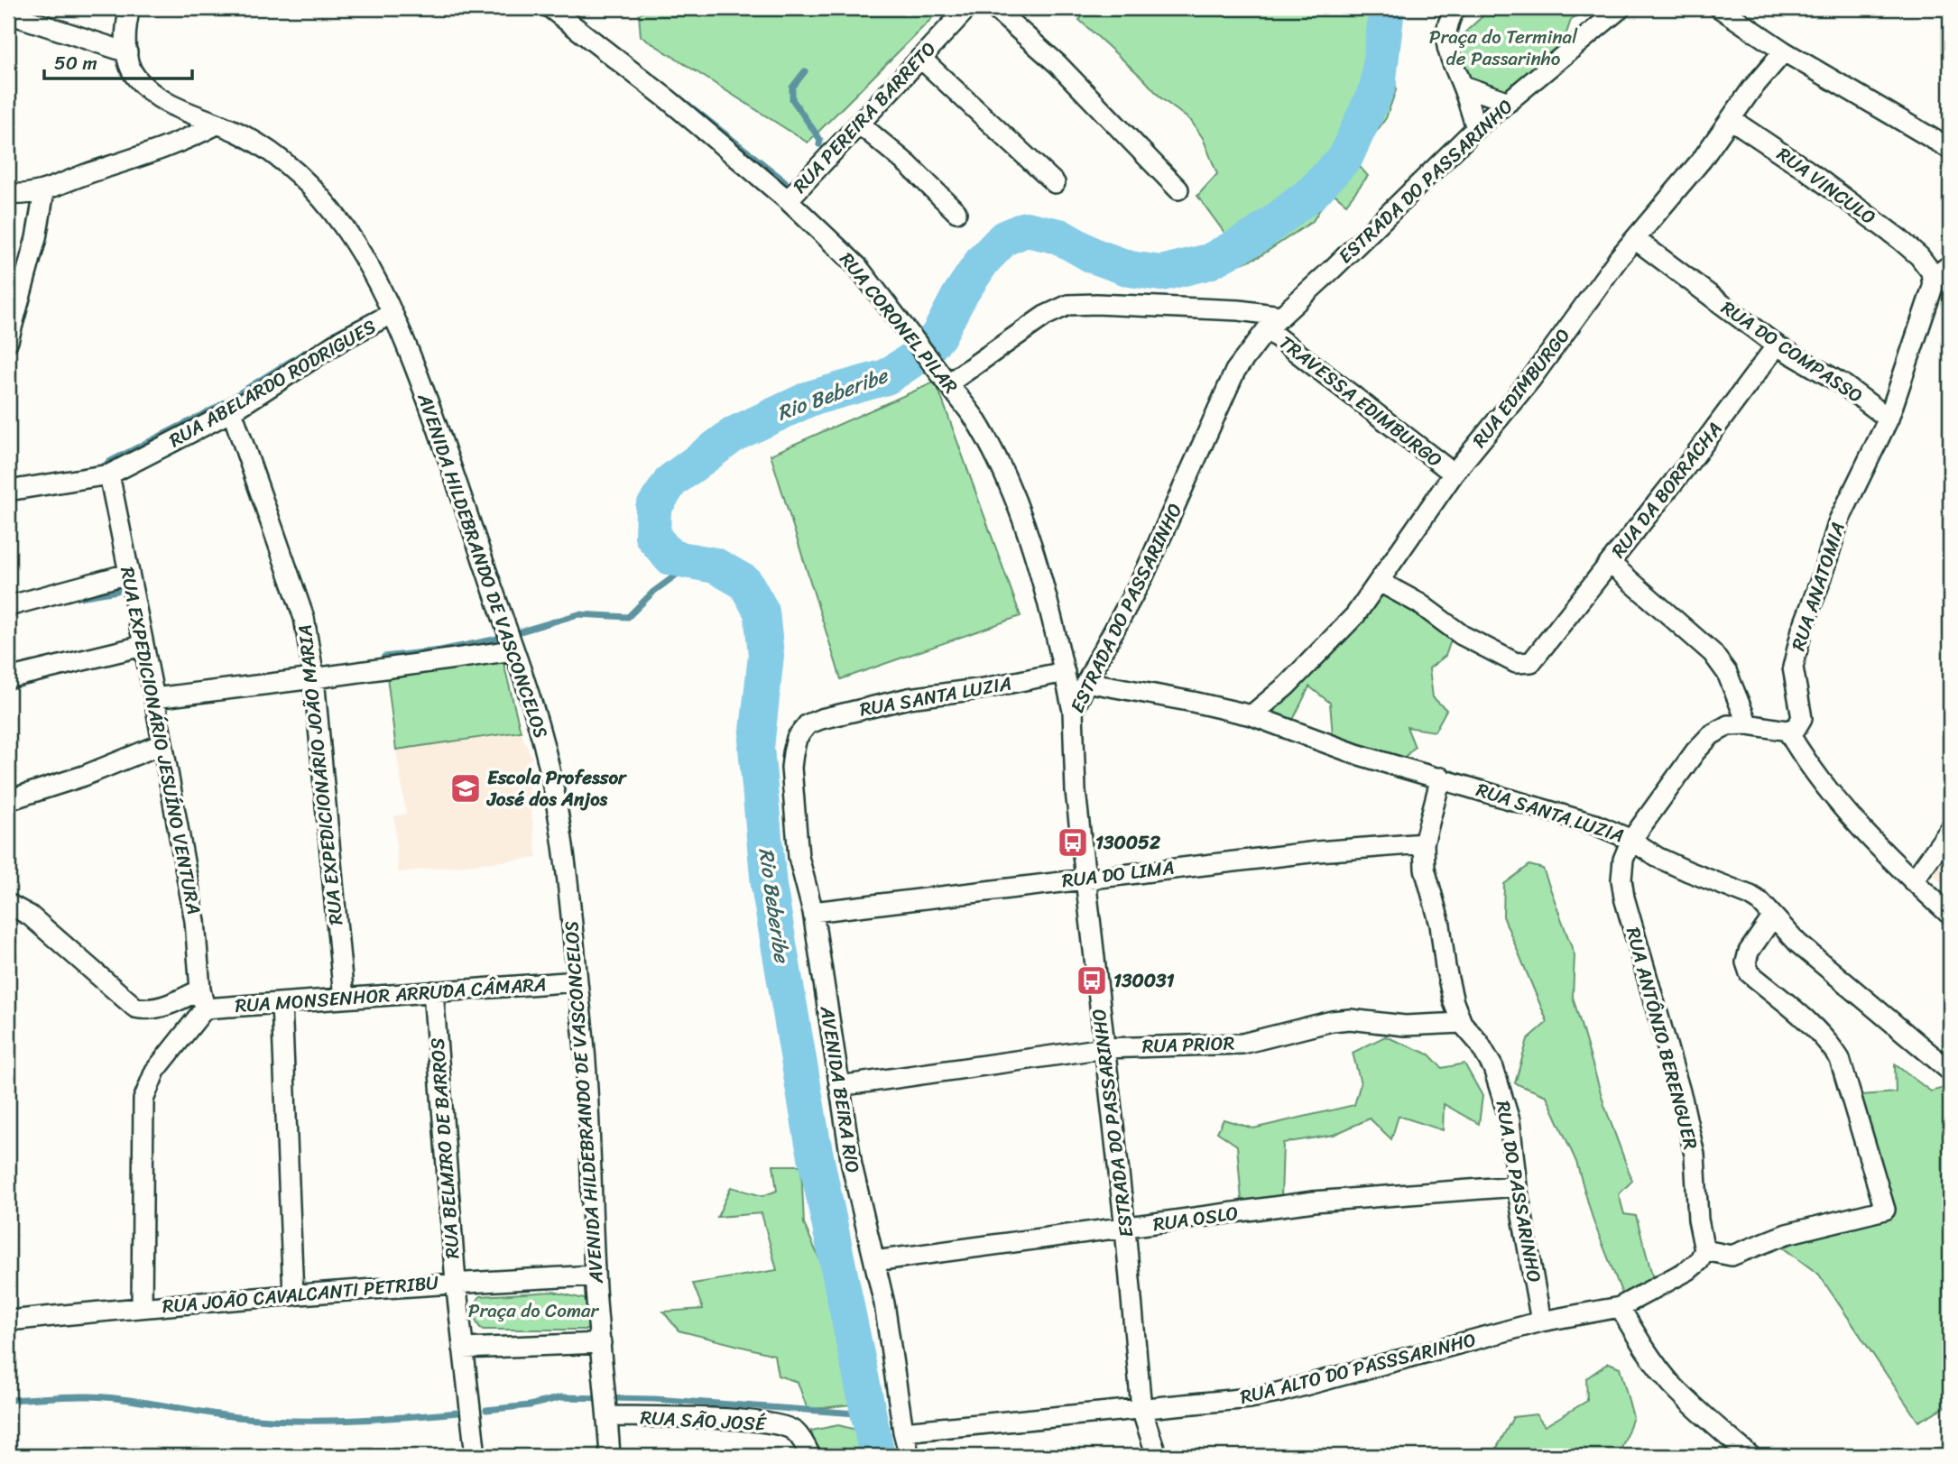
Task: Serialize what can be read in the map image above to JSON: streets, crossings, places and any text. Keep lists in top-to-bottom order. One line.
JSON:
{"streets":{"street":["RUA PEREIRA BARRETO","ESTRADA DO PASSARINHO","RUA VINCULO","RUA CORONEL PILAR","RUA DO COMPASSO","RUA ABELARDO RODRIGUES","RUA EDIMBURGO","TRAVESSA EDIMBURGO","RUA DA BORRACHA","AVENIDA HILDEBRANDO DE VASCONCELOS","RUA ANATOMIA","RUA SANTA LUZIA","RUA EXPEDICIONÁRIO JESUÍNO VENTURA","RUA EXPEDICIONÁRIO JOÃO MARIA","RUA DO LIMA","RUA MONSENHOR ARRUDA CÂMARA","RUA ANTÔNIO BERENGUER","RUA PRIOR","AVENIDA BEIRA RIO","RUA BELMIRO DE BARROS","RUA DO PASSARINHO","RUA OSLO","RUA JOÃO CAVALCANTI PETRIBU","RUA ALTO DO PASSSARINHO","RUA SÃO JOSÉ"]},"crossings":[["RUA PEREIRA BARRETO","RUA CORONEL PILAR"],["ESTRADA DO PASSARINHO","RUA CORONEL PILAR"],["ESTRADA DO PASSARINHO","TRAVESSA EDIMBURGO"],["ESTRADA DO PASSARINHO","RUA SANTA LUZIA"],["ESTRADA DO PASSARINHO","RUA DO LIMA"],["ESTRADA DO PASSARINHO","RUA PRIOR"],["ESTRADA DO PASSARINHO","RUA OSLO"],["ESTRADA DO PASSARINHO","RUA ALTO DO PASSSARINHO"],["RUA VINCULO","RUA EDIMBURGO"],["RUA VINCULO","RUA ANATOMIA"],["RUA CORONEL PILAR","RUA SANTA LUZIA"],["RUA DO COMPASSO","RUA EDIMBURGO"],["RUA DO COMPASSO","RUA DA BORRACHA"],["RUA DO COMPASSO","RUA ANATOMIA"],["RUA ABELARDO RODRIGUES","AVENIDA HILDEBRANDO DE VASCONCELOS"],["RUA ABELARDO RODRIGUES","RUA EXPEDICIONÁRIO JESUÍNO VENTURA"],["RUA ABELARDO RODRIGUES","RUA EXPEDICIONÁRIO JOÃO MARIA"],["RUA EDIMBURGO","TRAVESSA EDIMBURGO"],["RUA EDIMBURGO","RUA DA BORRACHA"],["RUA EDIMBURGO","RUA SANTA LUZIA"],["AVENIDA HILDEBRANDO DE VASCONCELOS","RUA MONSENHOR ARRUDA CÂMARA"],["AVENIDA HILDEBRANDO DE VASCONCELOS","RUA JOÃO CAVALCANTI PETRIBU"],["AVENIDA HILDEBRANDO DE VASCONCELOS","RUA SÃO JOSÉ"],["RUA SANTA LUZIA","RUA ANTÔNIO BERENGUER"],["RUA SANTA LUZIA","AVENIDA BEIRA RIO"],["RUA SANTA LUZIA","RUA DO PASSARINHO"],["RUA EXPEDICIONÁRIO JESUÍNO VENTURA","RUA MONSENHOR ARRUDA CÂMARA"],["RUA EXPEDICIONÁRIO JOÃO MARIA","RUA MONSENHOR ARRUDA CÂMARA"],["RUA DO LIMA","AVENIDA BEIRA RIO"],["RUA DO LIMA","RUA DO PASSARINHO"],["RUA MONSENHOR ARRUDA CÂMARA","RUA BELMIRO DE BARROS"],["RUA ANTÔNIO BERENGUER","RUA ALTO DO PASSSARINHO"],["RUA PRIOR","AVENIDA BEIRA RIO"],["RUA PRIOR","RUA DO PASSARINHO"],["AVENIDA BEIRA RIO","RUA OSLO"],["AVENIDA BEIRA RIO","RUA ALTO DO PASSSARINHO"],["RUA BELMIRO DE BARROS","RUA JOÃO CAVALCANTI PETRIBU"],["RUA DO PASSARINHO","RUA OSLO"],["RUA DO PASSARINHO","RUA ALTO DO PASSSARINHO"]],"water":["Rio Beberibe"],"parks":["Praça do Terminal de Passarinho","Praça do Comar"],"places":{"school or university":["Escola Professor José dos Anjos"],"bus stop":["130052","130031"]},"scale_bar":"50 m"}
